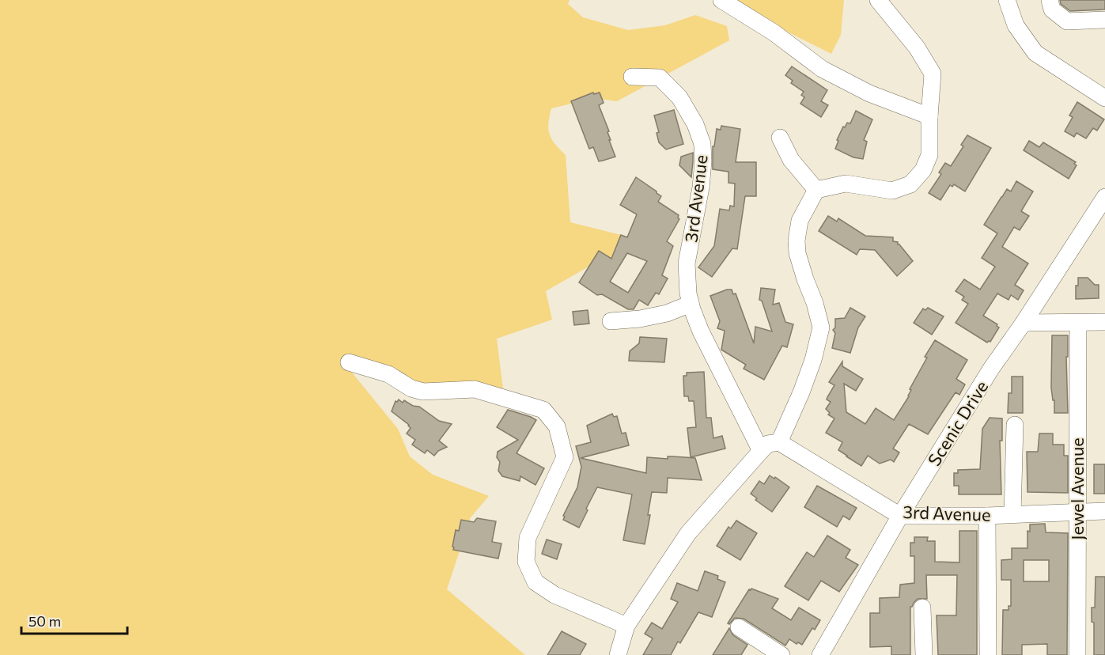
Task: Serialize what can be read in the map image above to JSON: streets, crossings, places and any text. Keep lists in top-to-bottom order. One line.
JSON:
{"streets":{"street":["3rd Avenue","Scenic Drive","Jewel Avenue"]},"crossings":[["3rd Avenue","Scenic Drive"],["3rd Avenue","Jewel Avenue"]],"scale_bar":"50 m"}
